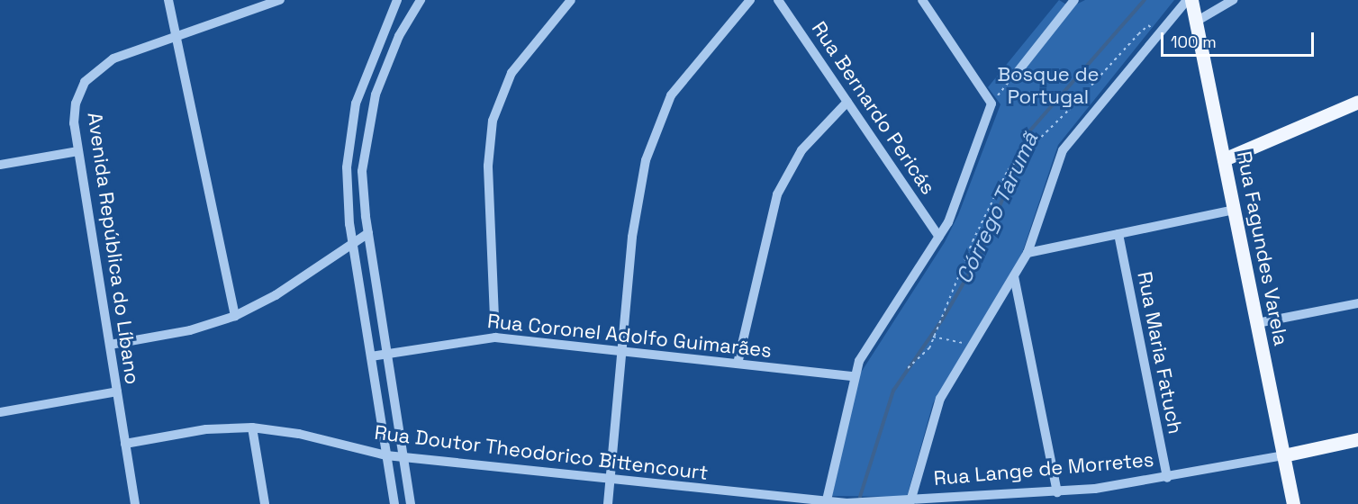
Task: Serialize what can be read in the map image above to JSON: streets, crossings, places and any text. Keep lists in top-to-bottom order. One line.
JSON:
{"streets":{"main road":["Rua Fagundes Varela","Rua Lange de Morretes"],"street":["Rua Bernardo Pericás","Avenida República do Líbano","Rua Coronel Adolfo Guimarães","Rua Maria Fatuch","Rua Doutor Theodorico Bittencourt"]},"crossings":[["Avenida República do Líbano","Rua Doutor Theodorico Bittencourt"],["Rua Fagundes Varela","Rua Lange de Morretes"],["Rua Maria Fatuch","Rua Lange de Morretes"],["Rua Doutor Theodorico Bittencourt","Rua Lange de Morretes"]],"water":["Córrego Tarumã"],"parks":["Bosque de Portugal"],"scale_bar":"100 m"}
